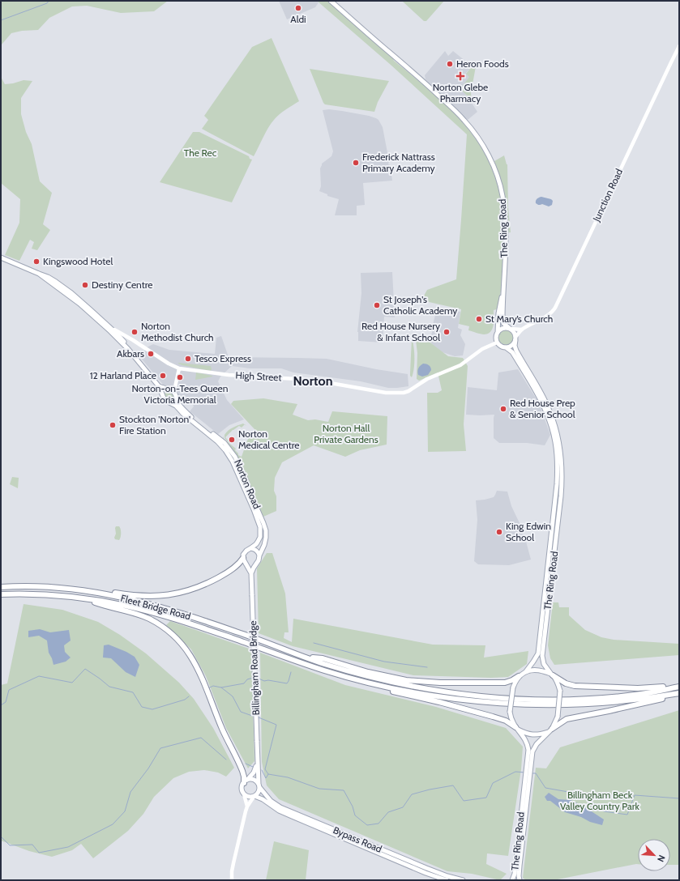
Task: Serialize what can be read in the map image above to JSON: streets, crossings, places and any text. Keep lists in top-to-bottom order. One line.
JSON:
{"streets":{"highway":["Fleet Bridge Road"],"main road":["Junction Road","The Ring Road","High Street","Norton Road","Billingham Road Bridge","Bypass Road"]},"crossings":[["Junction Road","The Ring Road"],["Junction Road","High Street"],["The Ring Road","High Street"],["Billingham Road Bridge","Bypass Road"]],"districts":["Norton"],"parks":["The Rec","Norton Hall Private Gardens","Billingham Beck Valley Country Park"],"places":{"other":["Aldi","Heron Foods","Frederick Nattrass Primary Academy","Kingswood Hotel","Destiny Centre","St Joseph's Catholic Academy","St Mary’s Church","Norton Methodist Church","Red House Nursery & Infant School","Akbars","Tesco Express","12 Harland Place","Norton-on-Tees Queen Victoria Memorial","Red House Prep & Senior School","Stockton 'Norton' Fire Station","Norton Medical Centre","King Edwin School"],"health":["Norton Glebe Pharmacy"]},"north":"bottom right"}
